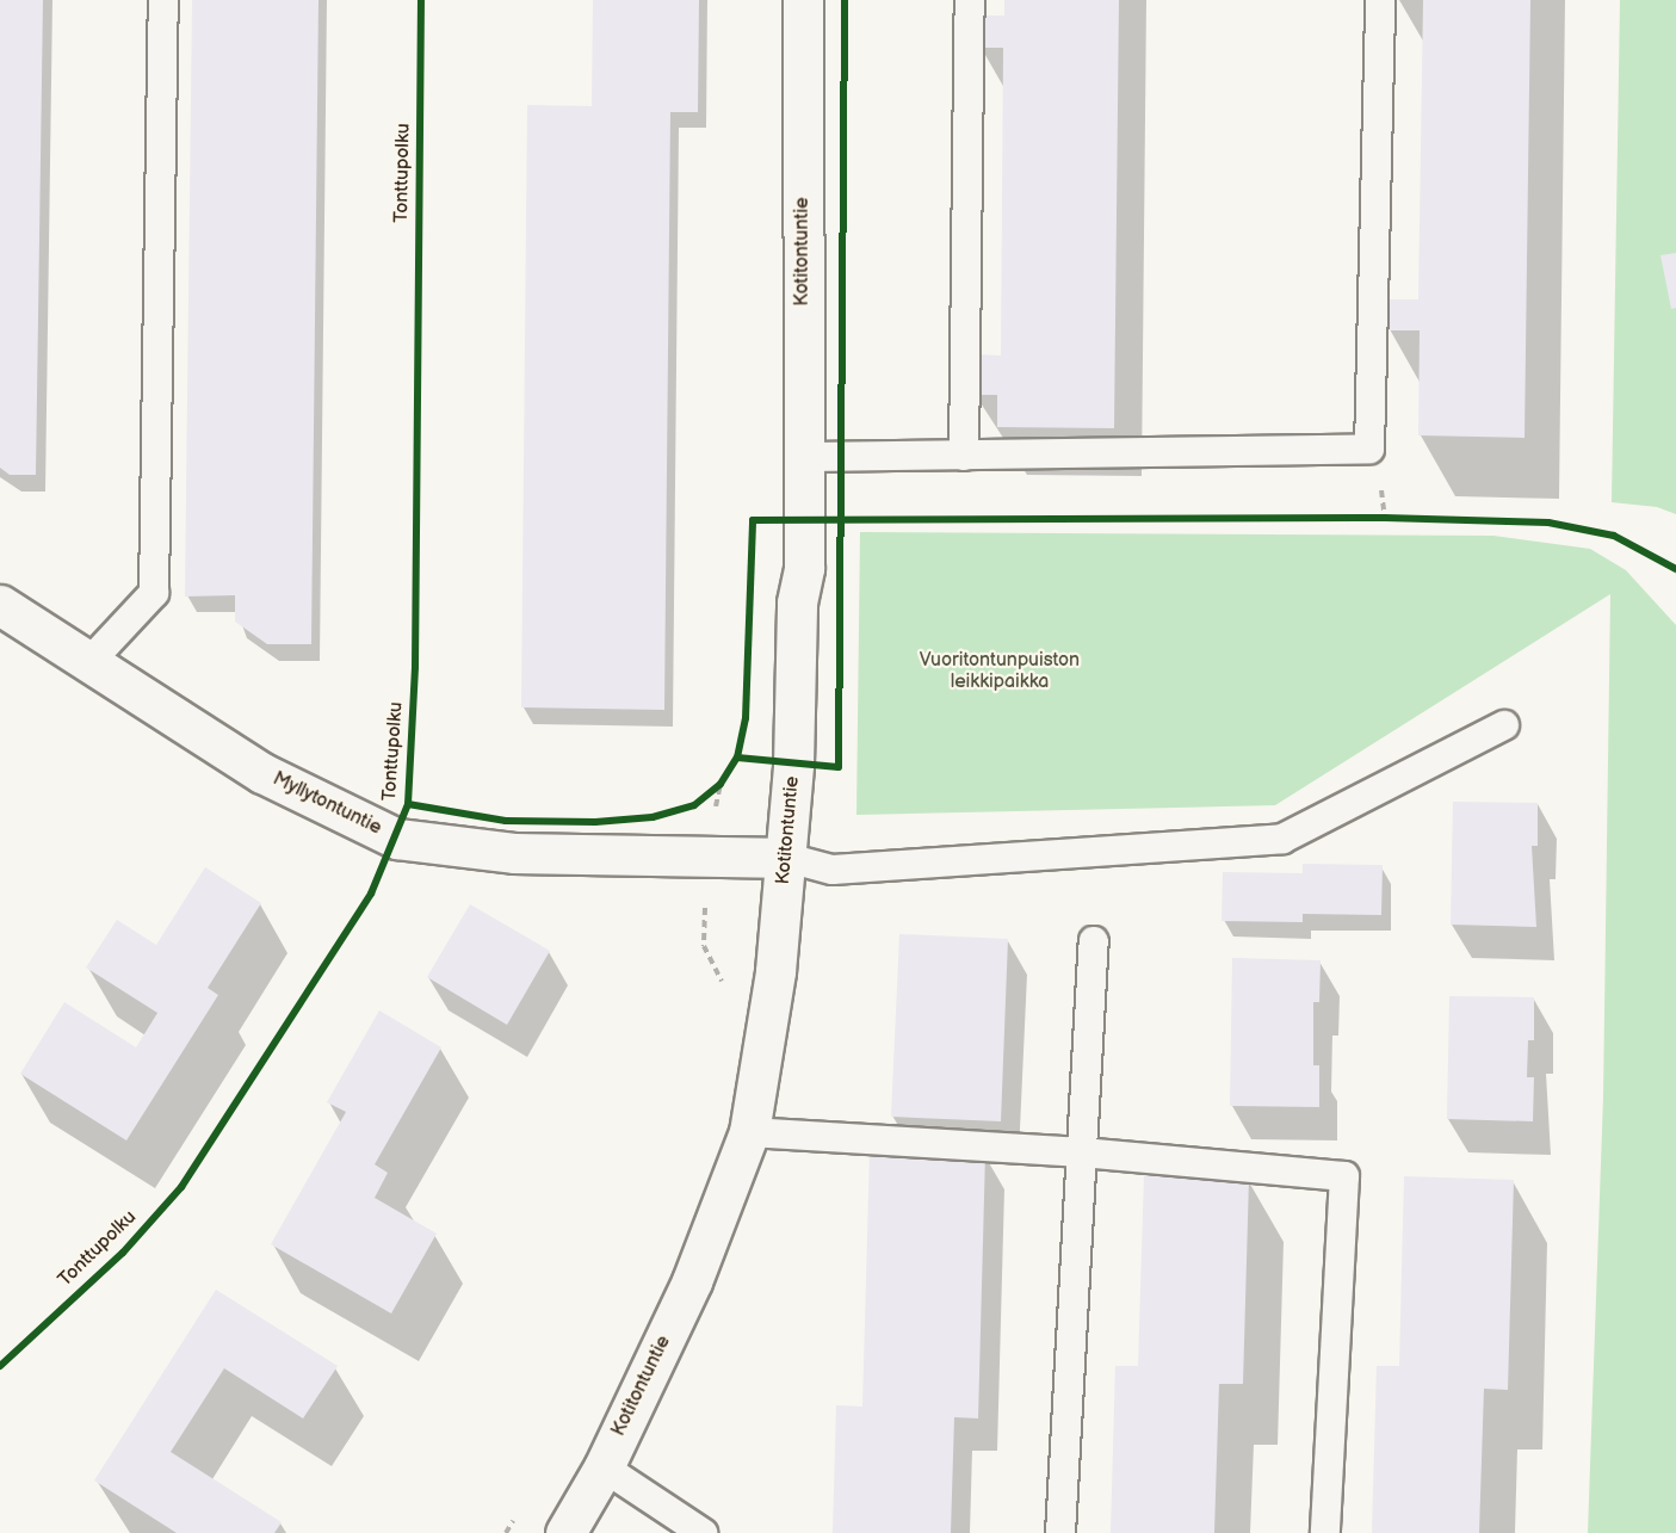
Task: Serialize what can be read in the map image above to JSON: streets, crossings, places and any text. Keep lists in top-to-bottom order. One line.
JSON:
{"streets":{"street":["Kotitontuntie","Myllytontuntie"],"cycle path":["Tonttupolku"]},"crossings":[["Kotitontuntie","Myllytontuntie"]],"parks":["Vuoritontunpuiston leikkipaikka"]}
